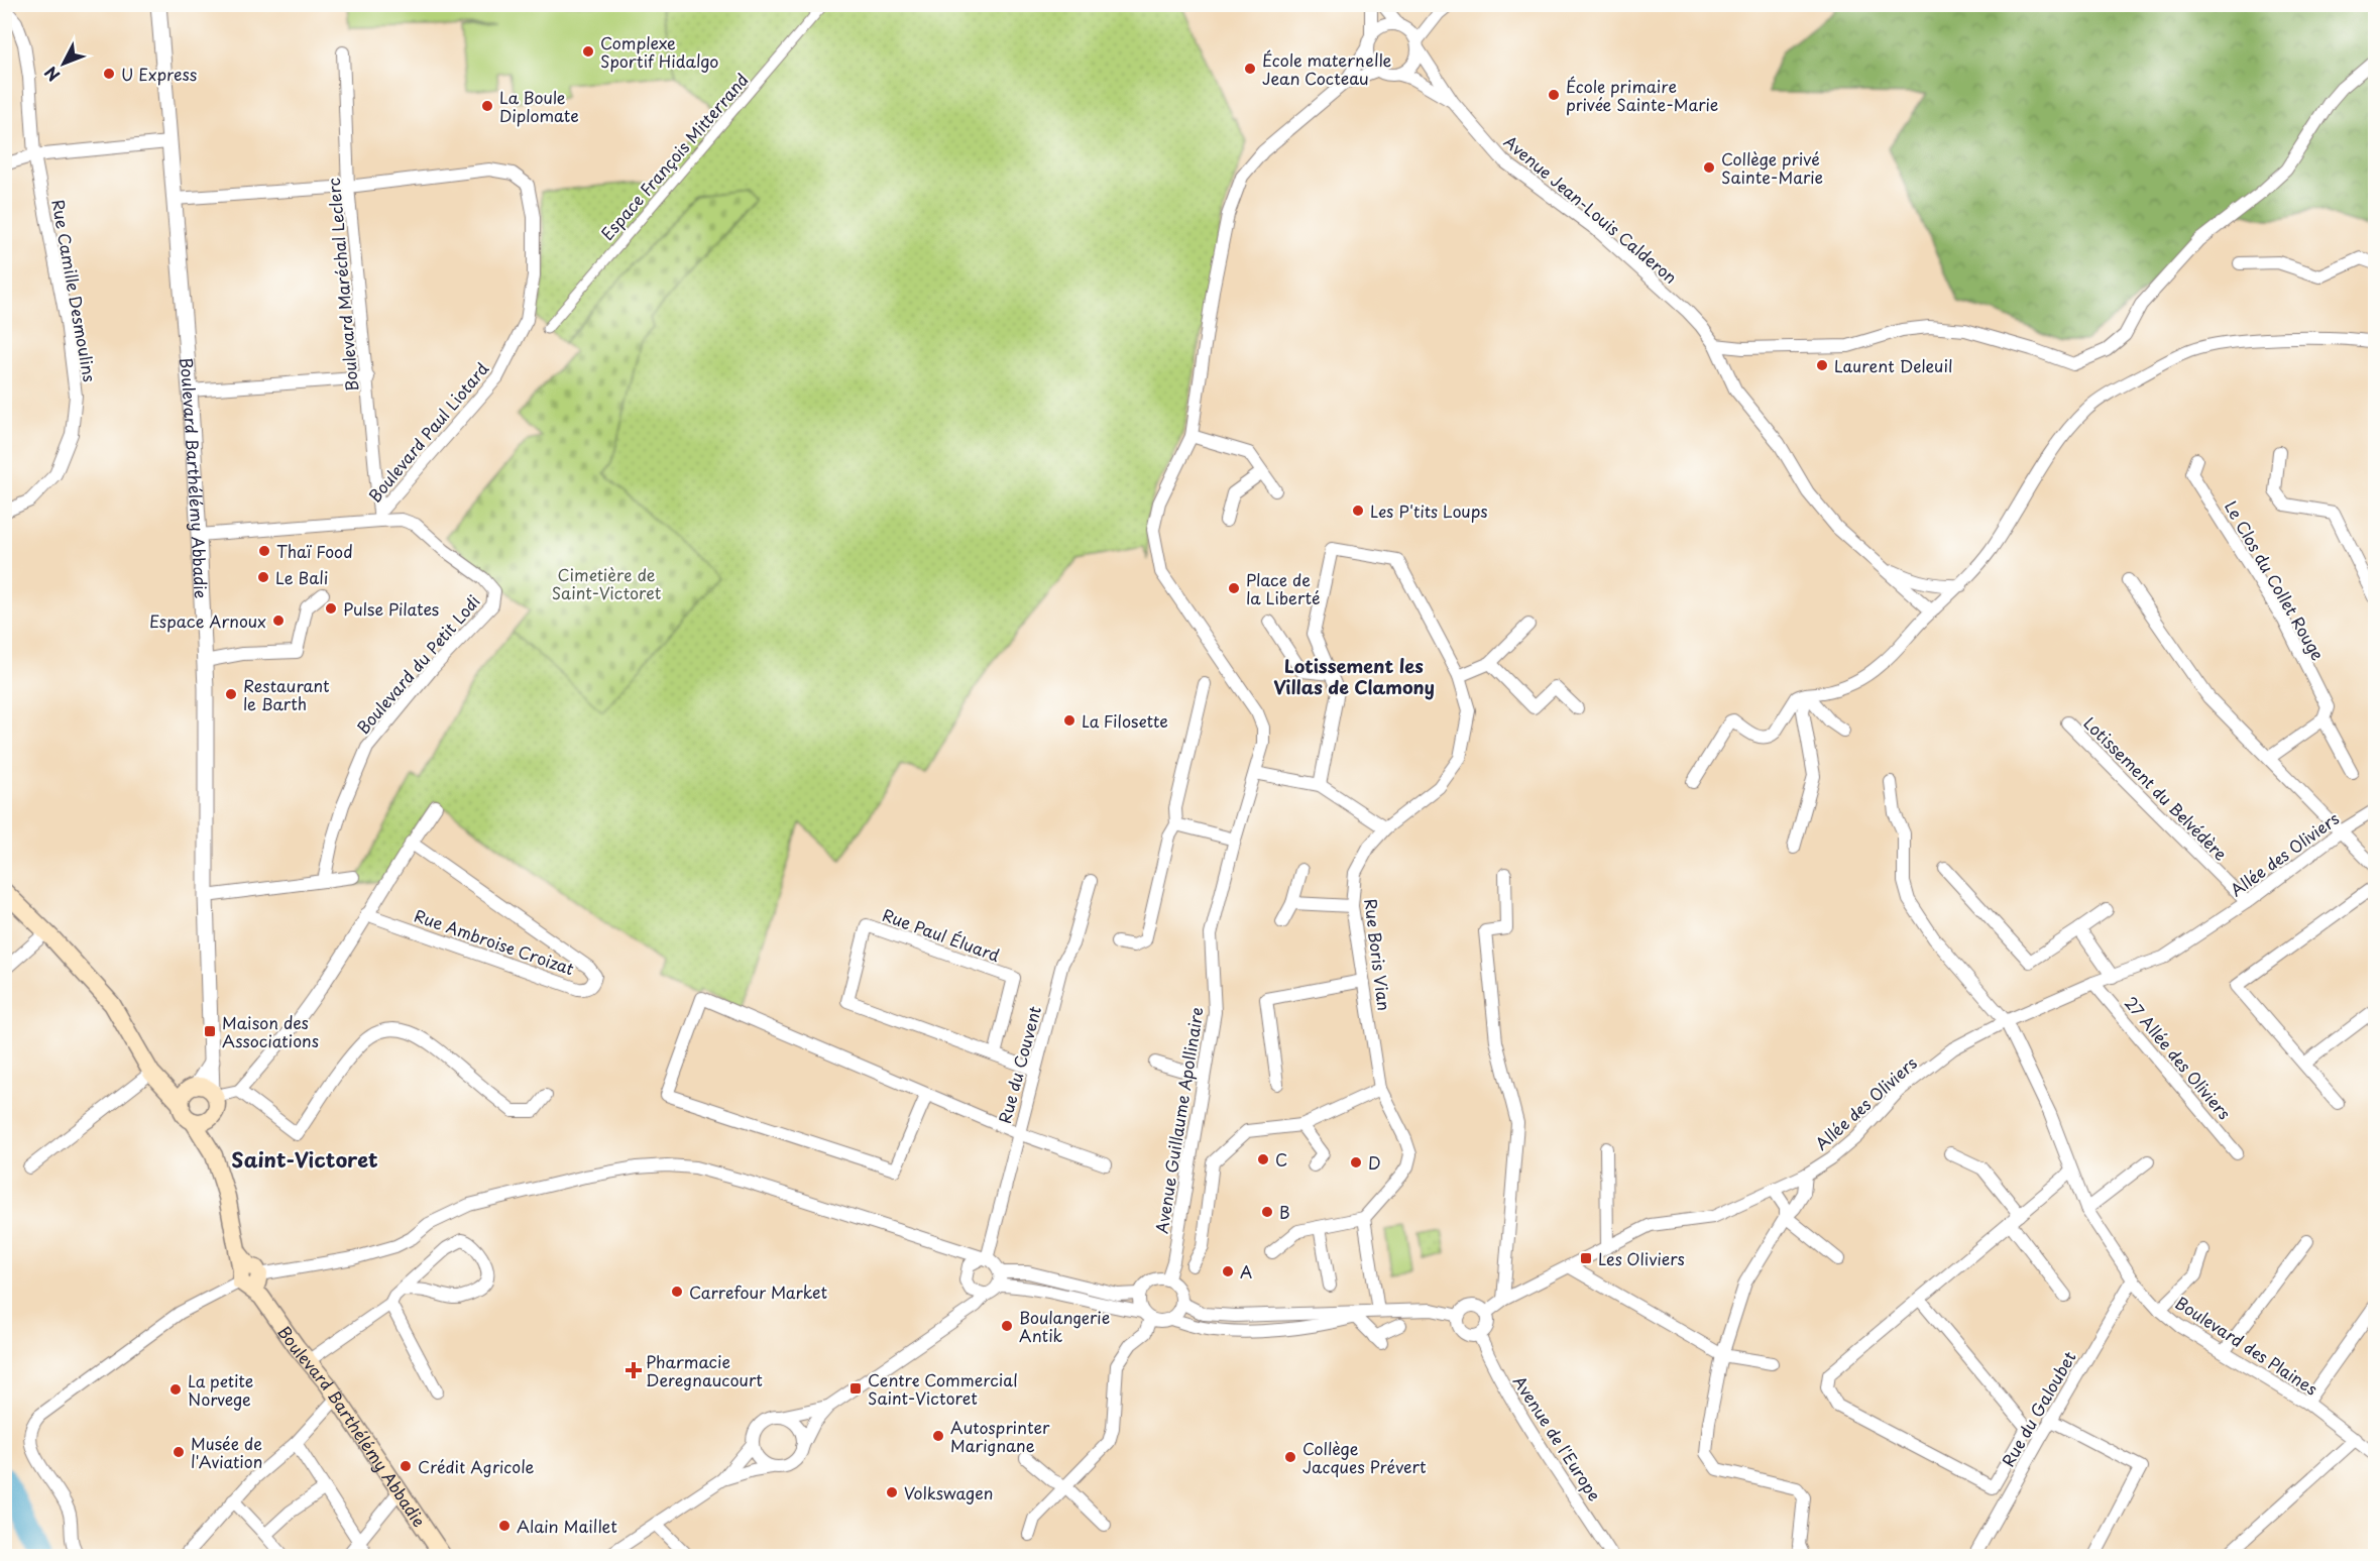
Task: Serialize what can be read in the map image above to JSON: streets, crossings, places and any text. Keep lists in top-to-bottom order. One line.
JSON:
{"streets":{"main road":["Boulevard Barthélémy Abbadie"],"street":["Espace François Mitterrand","Avenue Jean-Louis Calderon","Boulevard Maréchal Leclerc","Rue Camille Desmoulins","Boulevard Paul Liotard","Le Clos du Collet Rouge","Boulevard du Petit Lodi","Lotissement du Belvédère","Allée des Oliviers","Rue Paul Éluard","Rue Ambroise Croizat","Rue Boris Vian","Rue du Couvent","Avenue Guillaume Apollinaire","Boulevard des Plaines","Rue du Galoubet","Avenue de l'Europe"]},"crossings":[["Avenue Jean-Louis Calderon","Avenue Guillaume Apollinaire"],["Boulevard Maréchal Leclerc","Boulevard Paul Liotard"],["Boulevard Maréchal Leclerc","Boulevard du Petit Lodi"],["Boulevard Paul Liotard","Boulevard Barthélémy Abbadie"],["Boulevard Paul Liotard","Boulevard du Petit Lodi"],["Lotissement du Belvédère","Allée des Oliviers"],["Allée des Oliviers","Boulevard des Plaines"],["Allée des Oliviers","Avenue de l'Europe"],["Rue Paul Éluard","Rue du Couvent"],["Boulevard des Plaines","Rue du Galoubet"]],"districts":["Lotissement les Villas de Clamony","Saint-Victoret"],"parks":["Cimetière de Saint-Victoret"],"places":{"other":["Complexe Sportif Hidalgo","École maternelle Jean Cocteau","U Express","École primaire privée Sainte-Marie","La Boule Diplomate","Collège privé Sainte-Marie","Laurent Deleuil","Les P'tits Loups","Thaï Food","Le Bali","Place de la Liberté","Pulse Pilates","Espace Arnoux","Restaurant le Barth","La Filosette","C","D","B","A","Carrefour Market","Boulangerie Antik","La petite Norvege","Autosprinter Marignane","Musée de l'Aviation","Collège Jacques Prévert","Crédit Agricole","Volkswagen","Alain Maillet"],"transit":["Maison des Associations","Les Oliviers","Centre Commercial Saint-Victoret"],"health":["Pharmacie Deregnaucourt"]},"north":"bottom left"}
